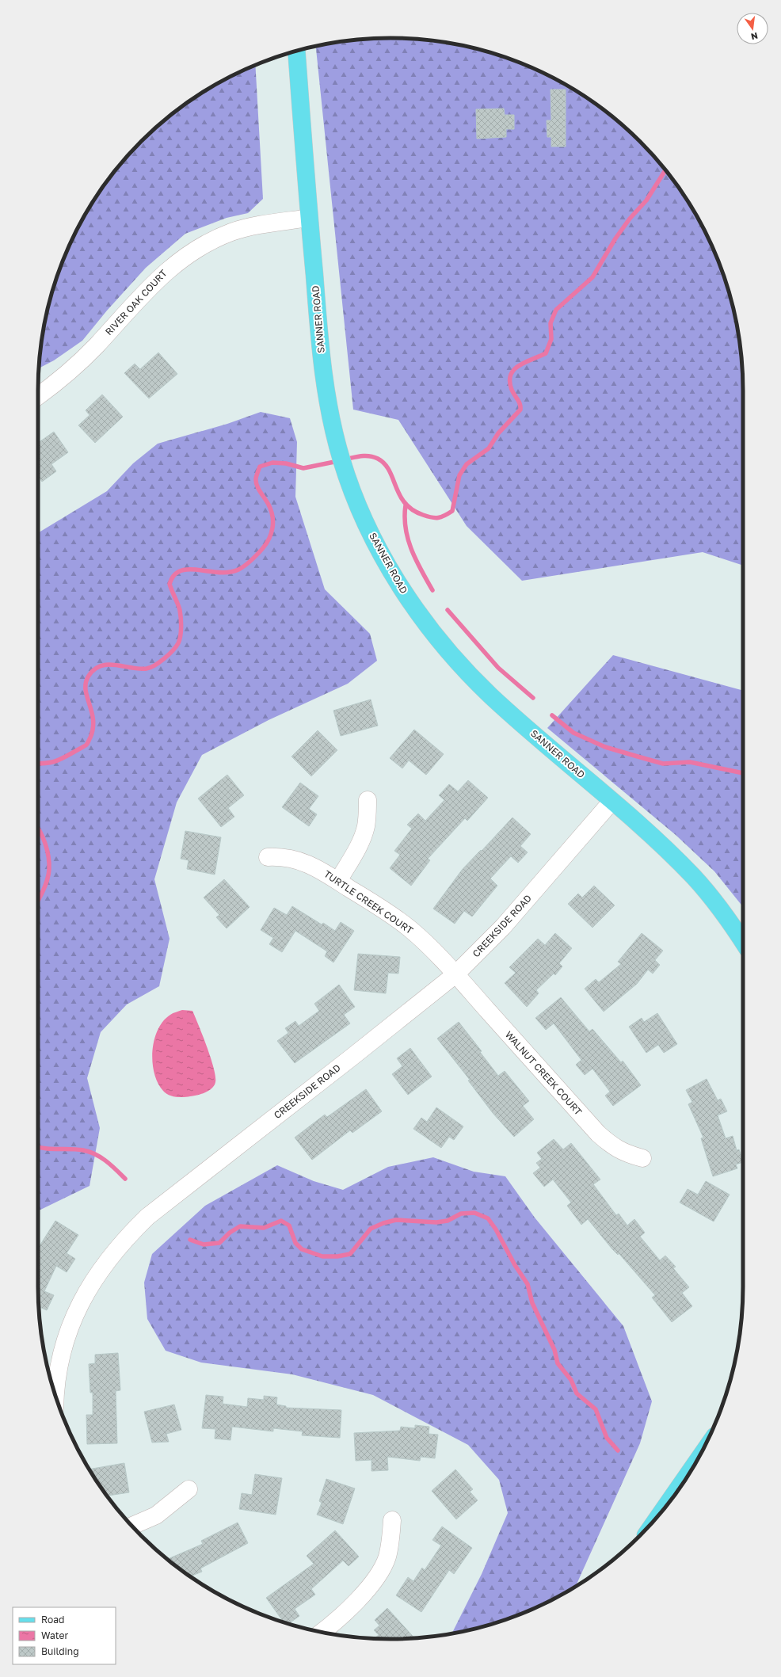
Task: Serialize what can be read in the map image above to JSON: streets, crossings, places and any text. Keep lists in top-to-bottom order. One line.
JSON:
{"streets":{"main road":["SANNER ROAD"],"street":["RIVER OAK COURT","TURTLE CREEK COURT","CREEKSIDE ROAD","WALNUT CREEK COURT"]},"crossings":[["RIVER OAK COURT","SANNER ROAD"],["SANNER ROAD","CREEKSIDE ROAD"],["TURTLE CREEK COURT","CREEKSIDE ROAD"],["TURTLE CREEK COURT","WALNUT CREEK COURT"],["CREEKSIDE ROAD","WALNUT CREEK COURT"]],"legend":["Road","Water","Building"],"north":"bottom"}
